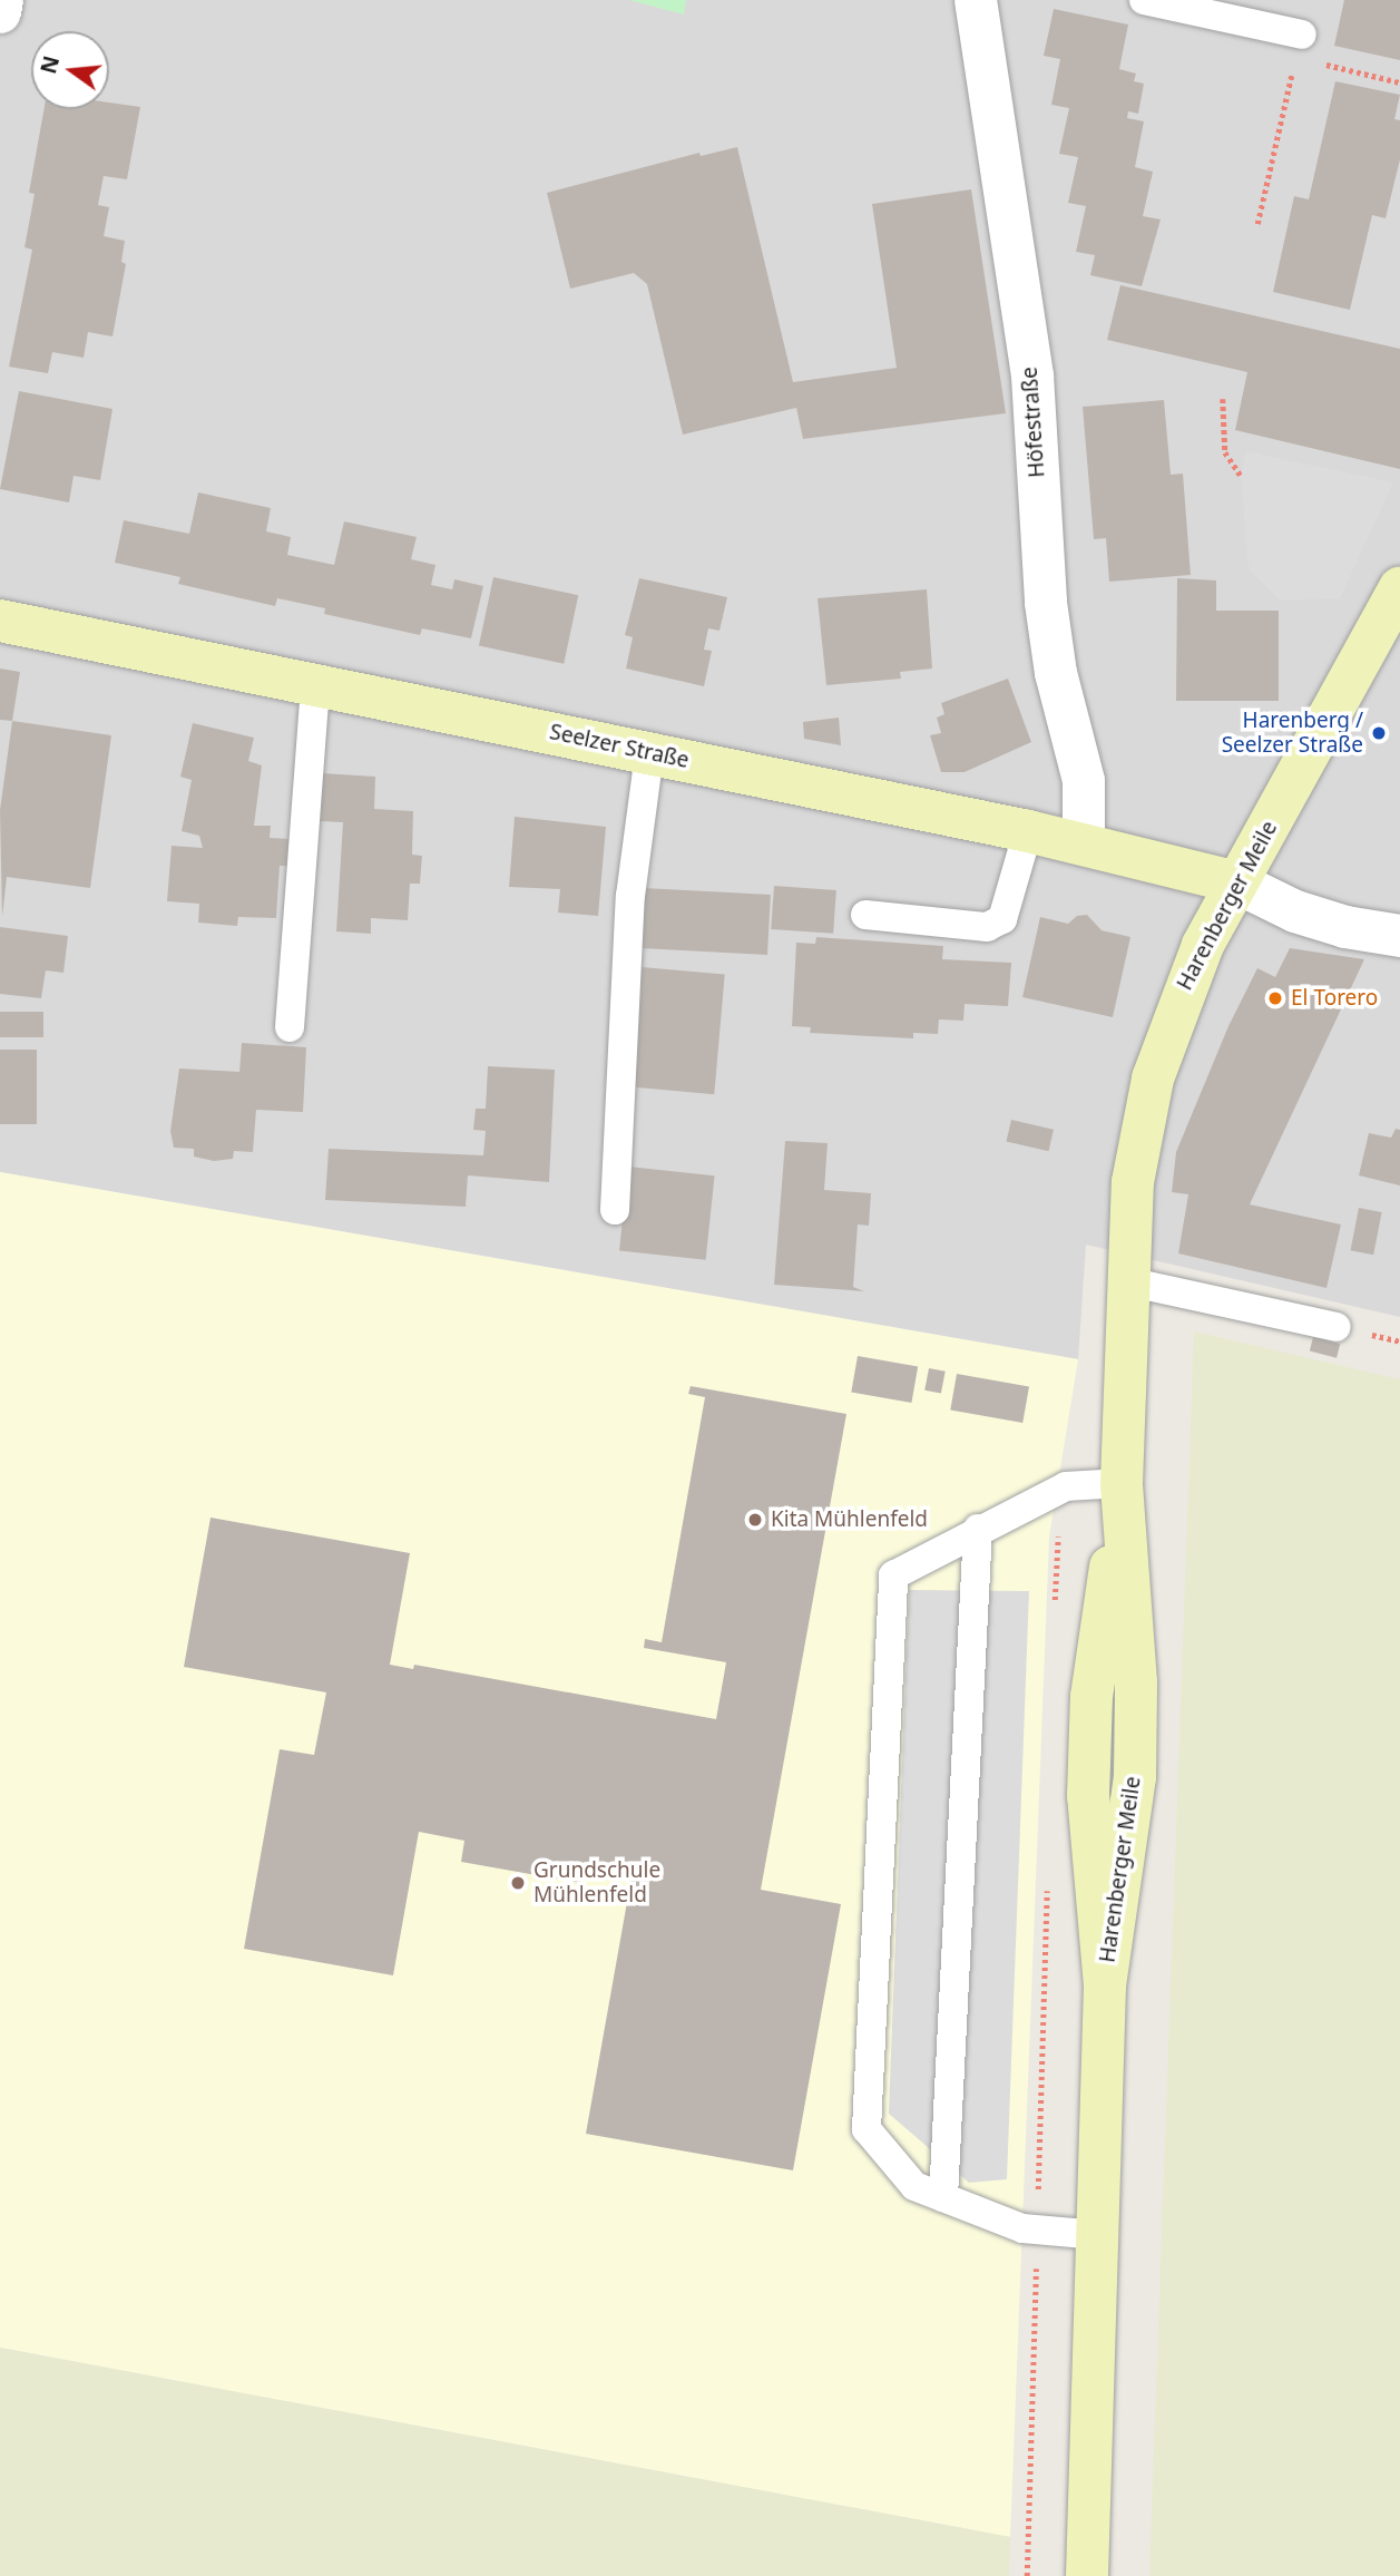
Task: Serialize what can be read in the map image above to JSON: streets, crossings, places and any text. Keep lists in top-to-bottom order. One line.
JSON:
{"streets":{"main road":["Seelzer Straße","Harenberger Meile"],"street":["Höfestraße"]},"crossings":[["Höfestraße","Seelzer Straße"],["Seelzer Straße","Harenberger Meile"]],"places":["Harenberg / Seelzer Straße","El Torero","Kita Mühlenfeld","Grundschule Mühlenfeld"],"north":"left"}
